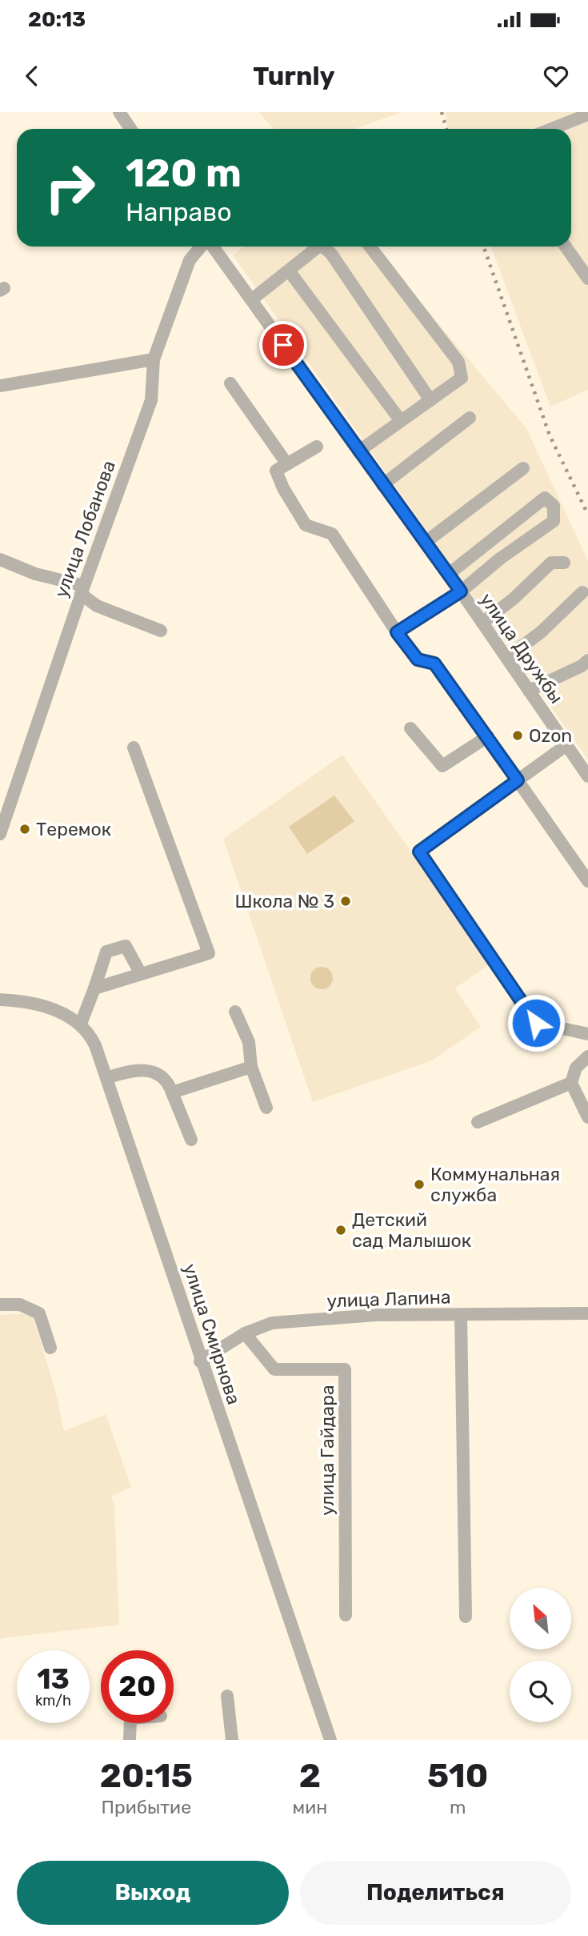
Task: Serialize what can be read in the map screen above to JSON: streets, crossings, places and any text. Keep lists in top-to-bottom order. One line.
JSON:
{"streets":{"street":["улица Лобанова","улица Дружбы","улица Лапина","улица Смирнова","улица Гайдара"]},"crossings":[["улица Лапина","улица Смирнова"],["улица Лапина","улица Гайдара"]],"places":["Ozon","Теремок","Школа № 3","Коммунальная служба","Детский сад Малышок"],"north":"top left","page":{"status":"20:13","header":"Turnly","turn":["120 m","Направо"],"speed":"13 km/h","limit":"20","eta":["20:15","Прибытие","2","мин","510","m"],"buttons":["Выход","Поделиться"]}}
